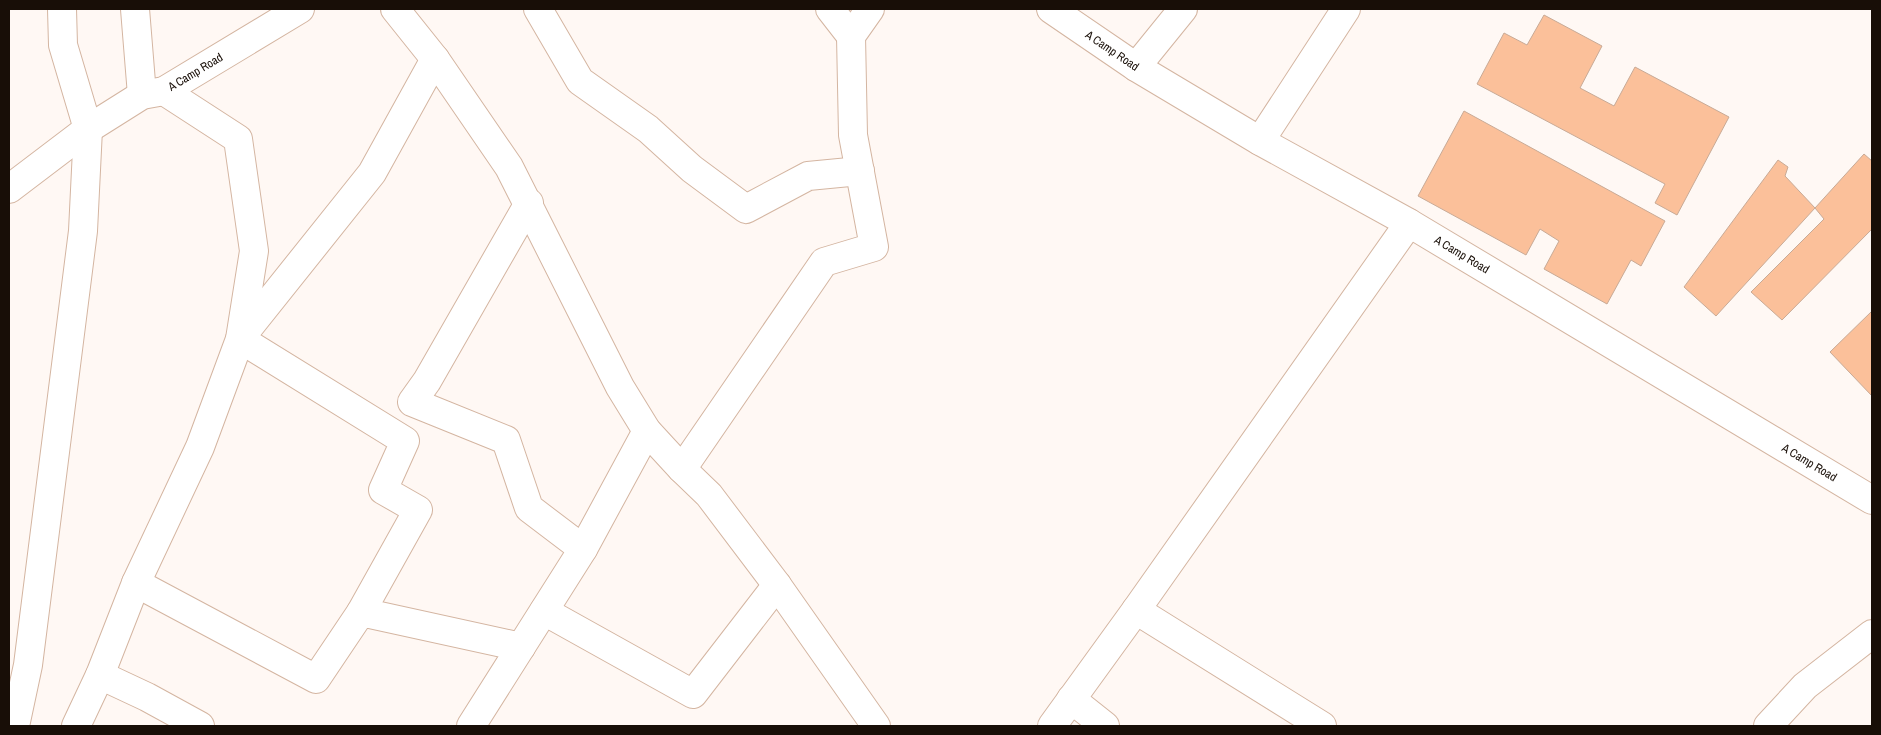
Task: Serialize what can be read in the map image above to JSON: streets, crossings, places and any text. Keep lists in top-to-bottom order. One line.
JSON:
{"streets":{"street":["A Camp Road"]}}
